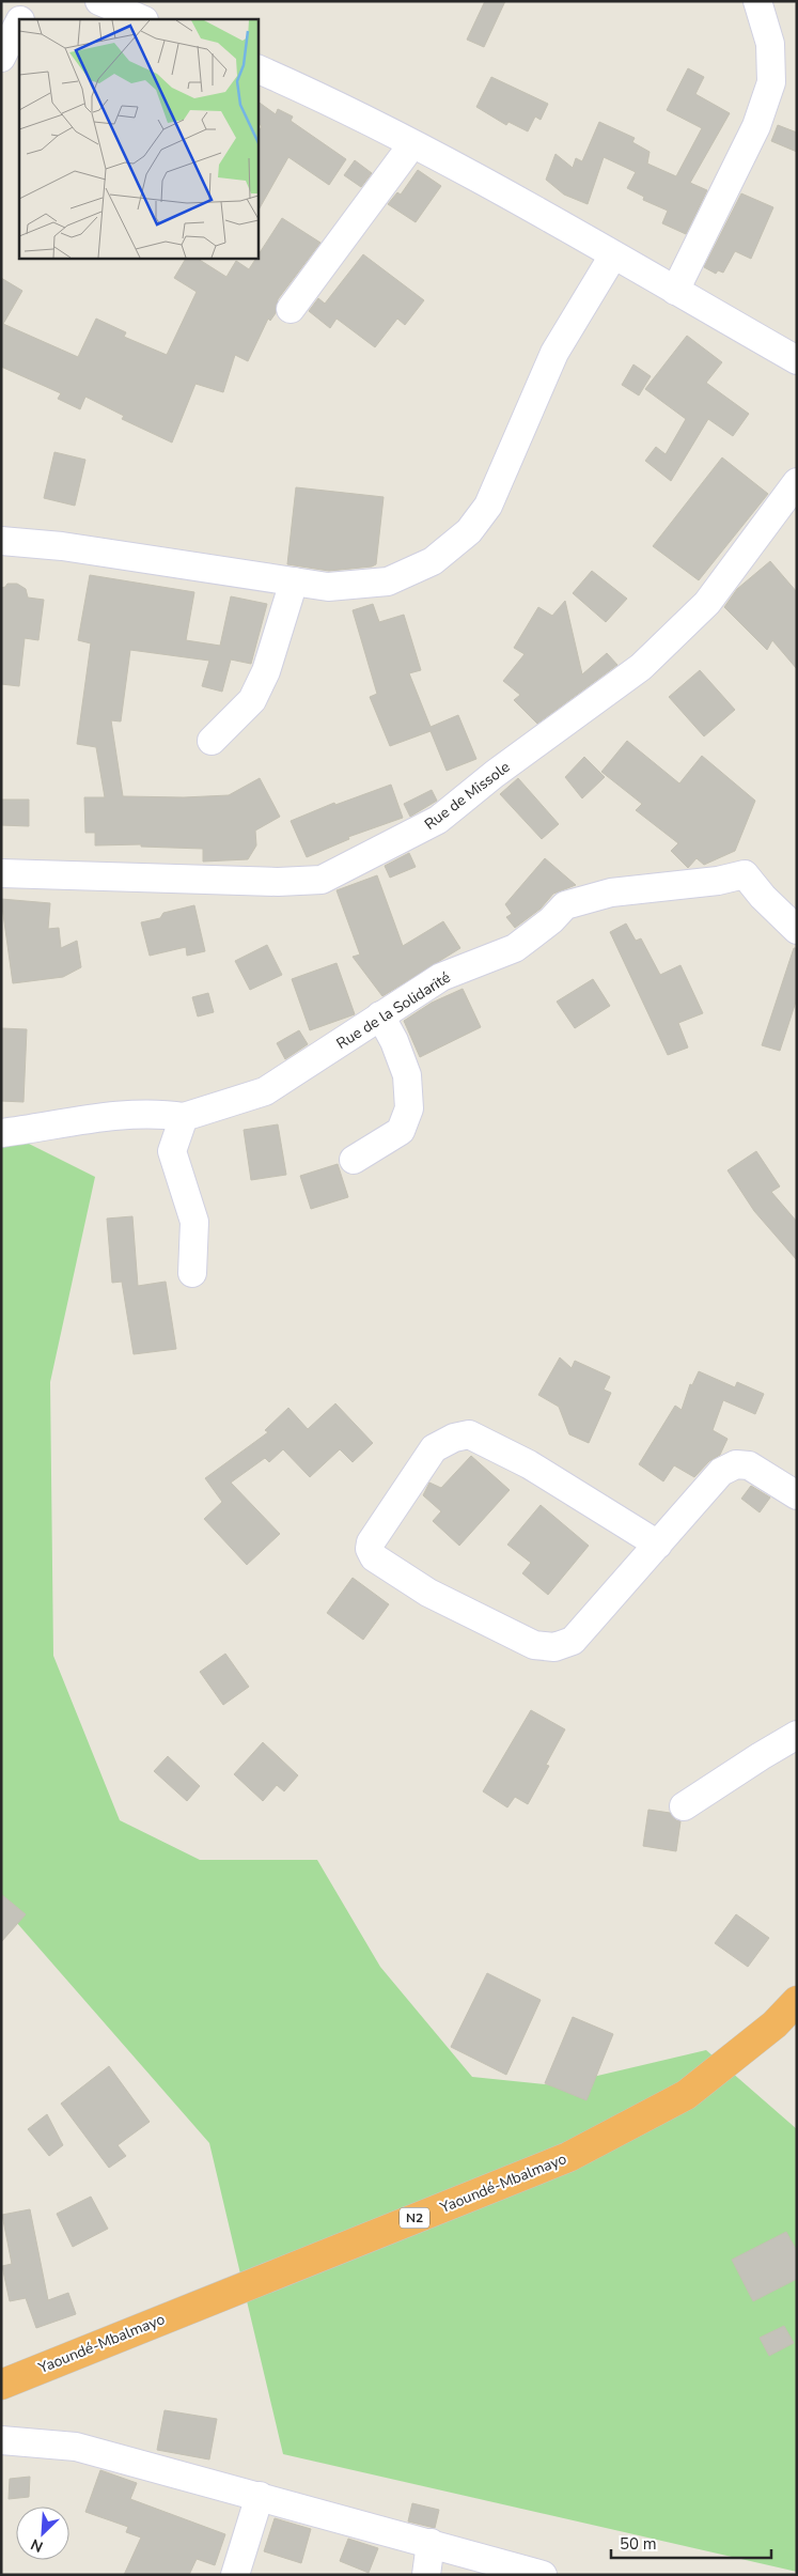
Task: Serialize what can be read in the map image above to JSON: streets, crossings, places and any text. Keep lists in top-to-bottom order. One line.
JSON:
{"streets":{"highway":["Yaoundé-Mbalmayo","N2"],"street":["Rue de Missole","Rue de la Solidarité"]},"scale_bar":"50 m","north":"bottom left"}
